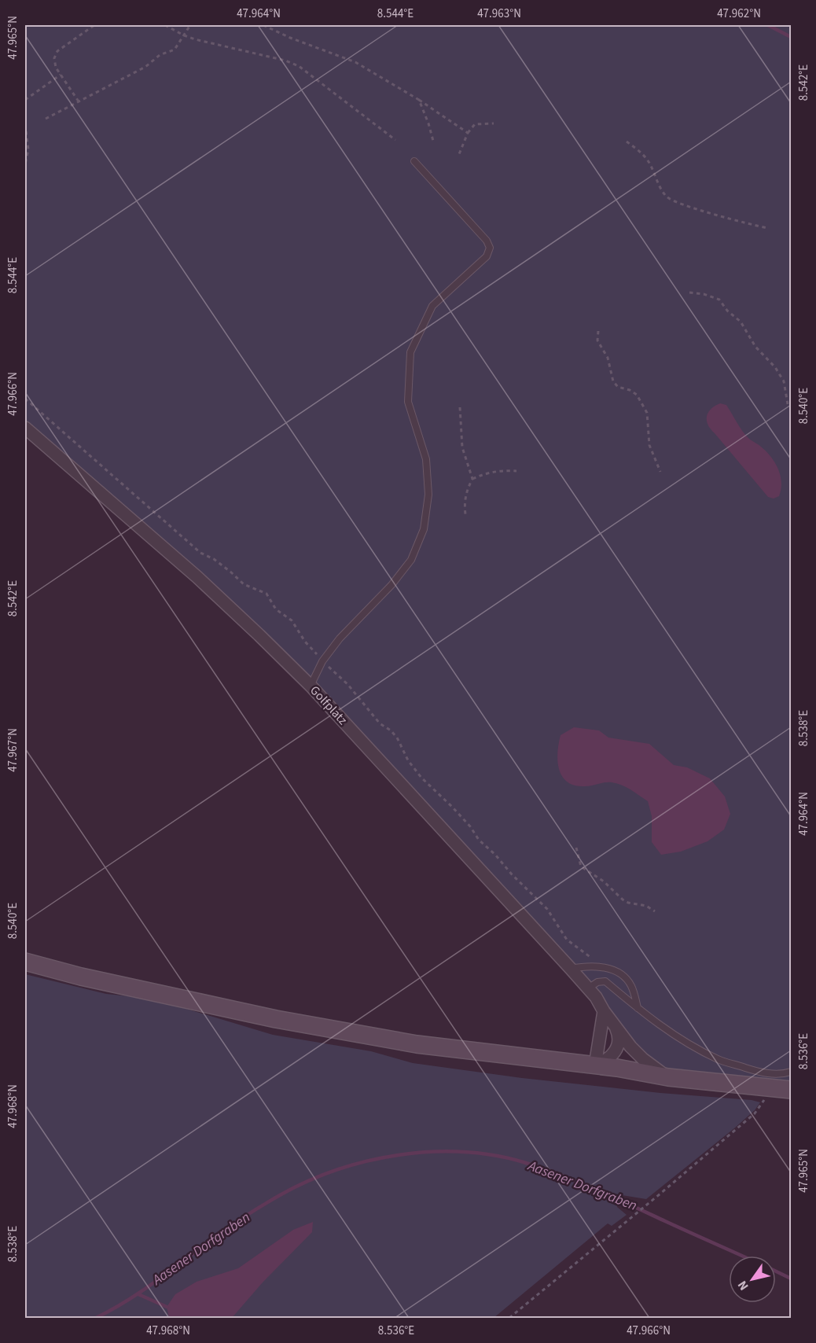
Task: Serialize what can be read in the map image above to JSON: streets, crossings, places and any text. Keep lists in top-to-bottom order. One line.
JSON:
{"streets":{"street":["Golfplatz"]},"water":["Aasener Dorfgraben"],"north":"bottom left","coordinates":["47.964°N","8.544°E","47.963°N","47.962°N","47.965°N","8.542°E","47.966°N","8.540°E","8.538°E","47.967°N","8.536°E","47.968°N"]}
